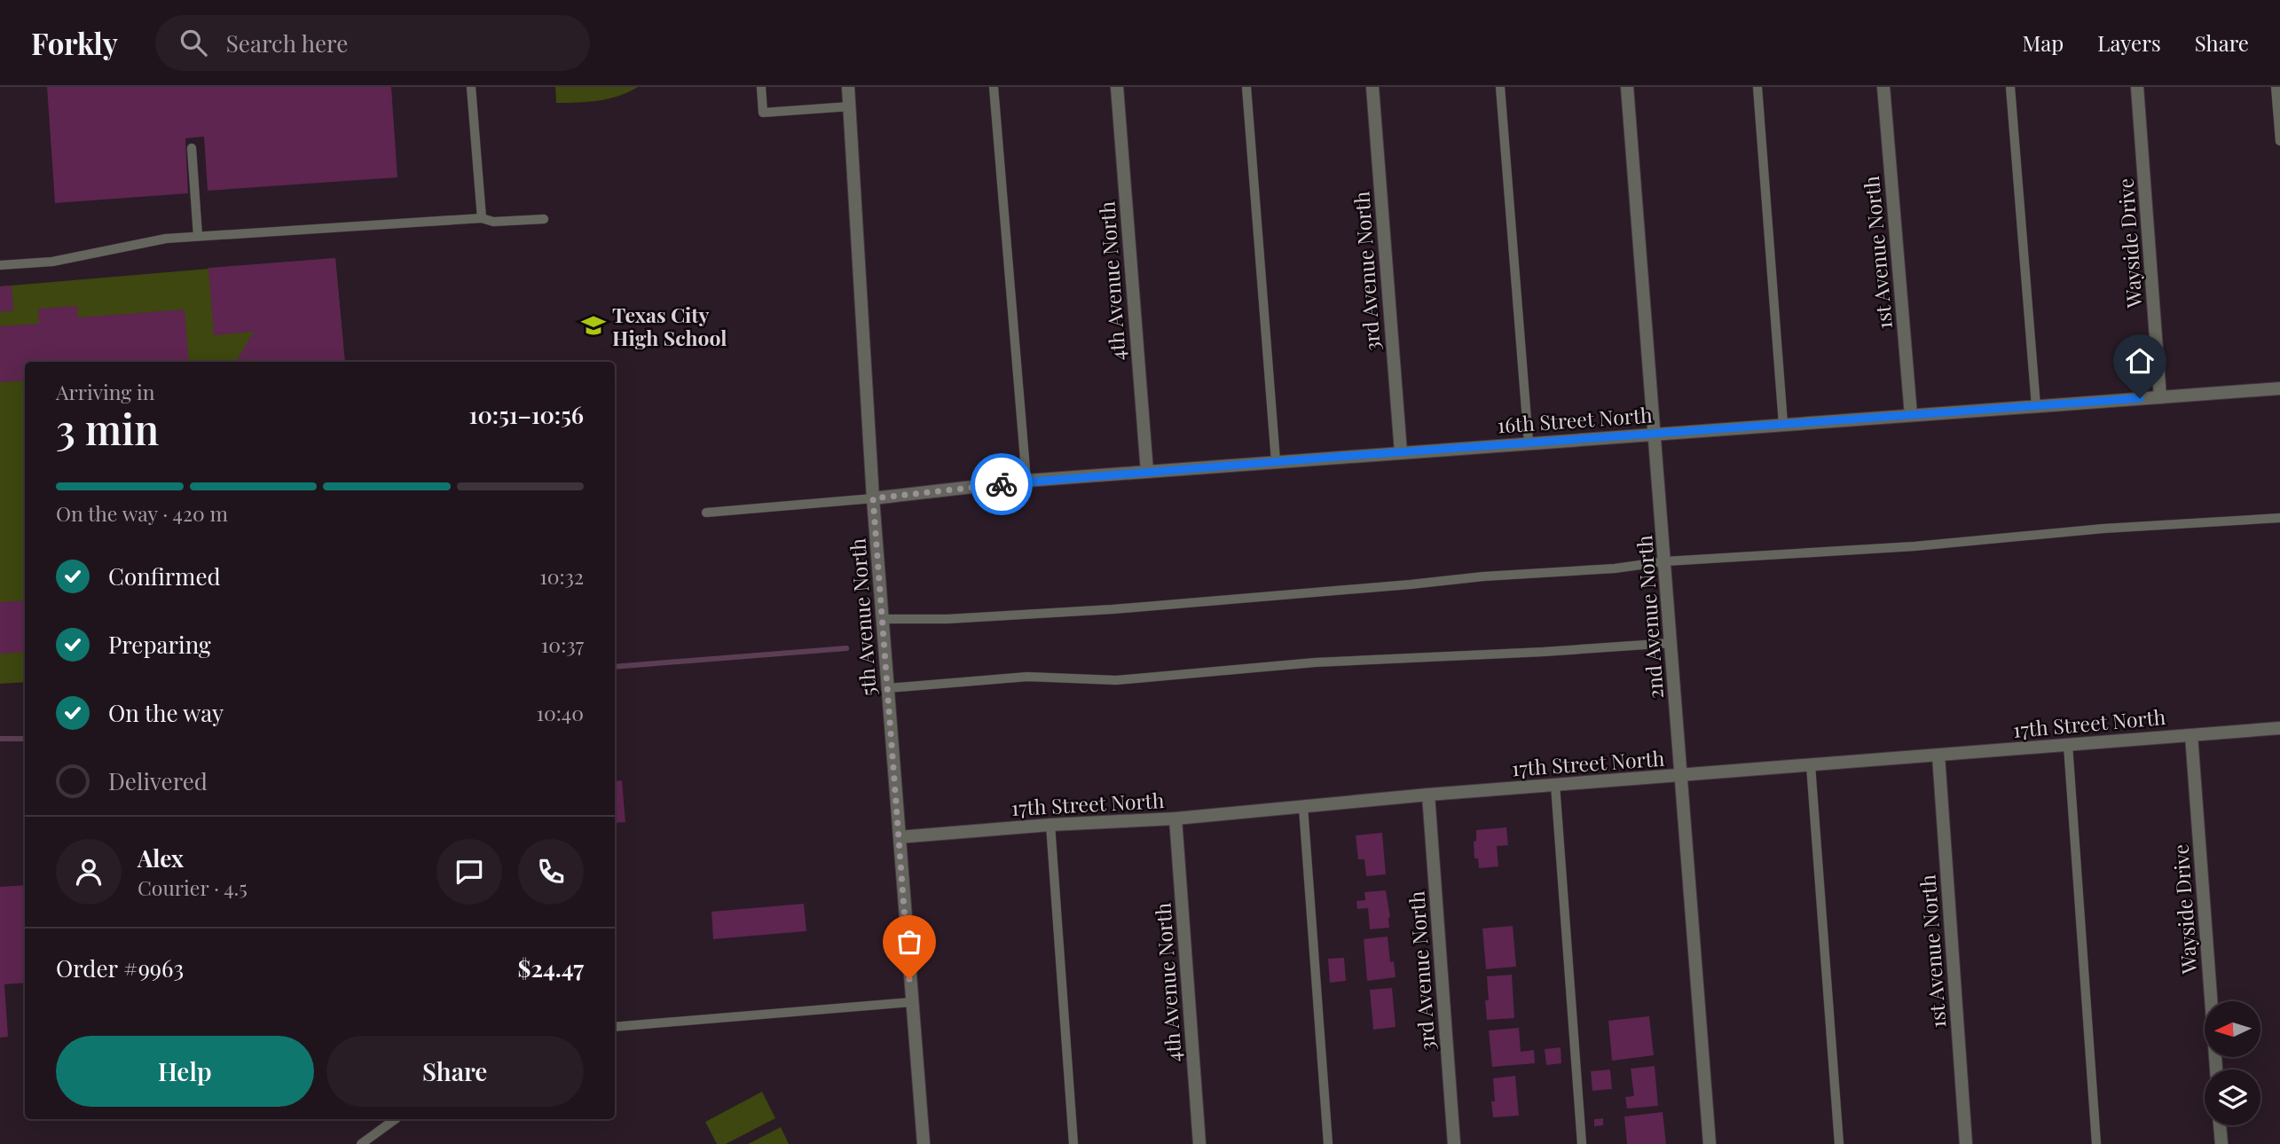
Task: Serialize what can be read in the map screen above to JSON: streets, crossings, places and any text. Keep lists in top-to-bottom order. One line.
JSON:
{"streets":{"street":["Wayside Drive","1st Avenue North","3rd Avenue North","4th Avenue North","16th Street North","5th Avenue North","2nd Avenue North","17th Street North"]},"crossings":[["Wayside Drive","16th Street North"],["Wayside Drive","17th Street North"],["1st Avenue North","16th Street North"],["1st Avenue North","17th Street North"],["3rd Avenue North","16th Street North"],["3rd Avenue North","17th Street North"],["4th Avenue North","16th Street North"],["4th Avenue North","17th Street North"],["16th Street North","5th Avenue North"],["16th Street North","2nd Avenue North"],["5th Avenue North","17th Street North"],["2nd Avenue North","17th Street North"]],"places":{"school or university":["Texas City High School"]},"north":"left","page":{"header":"Forkly","search":"Search here","nav":["Map","Layers","Share"],"heading":["3 min","Arriving in","10:51–10:56"],"panel":["Alex","Courier · 4.5","Order #9963","$24.47"],"bar":"On the way · 420 m","list":[["Confirmed","10:32"],["Preparing","10:37"],["On the way","10:40"],"Delivered"],"buttons":["Help","Share"]}}
